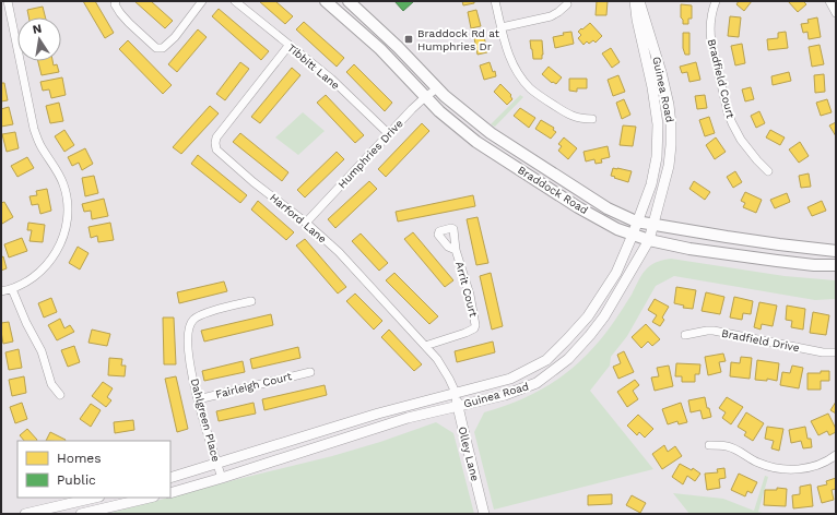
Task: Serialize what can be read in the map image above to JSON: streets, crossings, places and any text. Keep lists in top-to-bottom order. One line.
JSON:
{"streets":{"main road":["Guinea Road","Braddock Road","Olley Lane"],"street":["Tibbitt Lane","Bradfield Court","Humphries Drive","Harford Lane","Arrit Court","Bradfield Drive","Fairleigh Court","Dahlgreen Place"]},"crossings":[["Tibbitt Lane","Humphries Drive"],["Tibbitt Lane","Harford Lane"],["Guinea Road","Braddock Road"],["Guinea Road","Harford Lane"],["Guinea Road","Dahlgreen Place"],["Guinea Road","Olley Lane"],["Humphries Drive","Braddock Road"],["Humphries Drive","Harford Lane"],["Harford Lane","Arrit Court"],["Harford Lane","Olley Lane"],["Fairleigh Court","Dahlgreen Place"]],"places":{"transit":["Braddock Rd at Humphries Dr"]},"legend":["Homes","Public"],"north":"top"}
